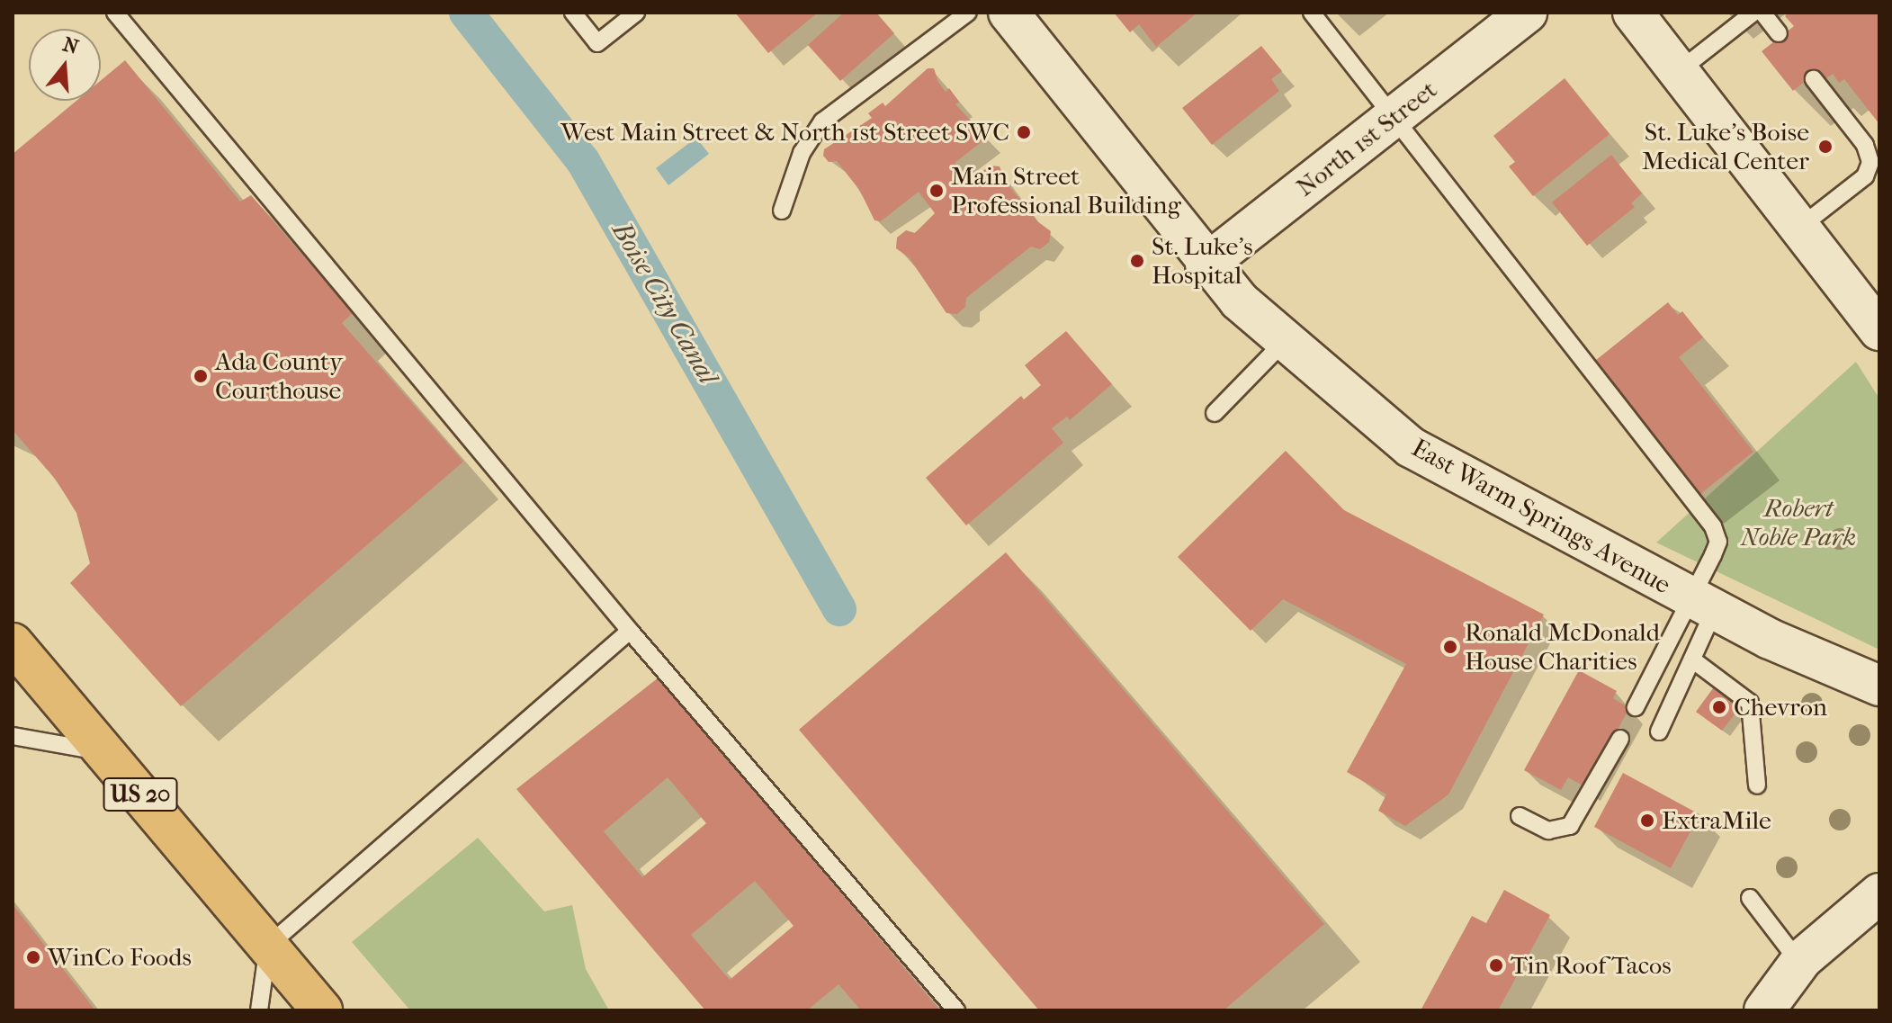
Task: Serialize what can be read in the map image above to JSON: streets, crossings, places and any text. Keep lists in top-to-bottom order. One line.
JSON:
{"streets":{"main road":["North 1st Street","East Warm Springs Avenue","US 20"]},"crossings":[["North 1st Street","East Warm Springs Avenue"]],"water":["Boise City Canal"],"parks":["Robert Noble Park"],"places":["West Main Street & North 1st Street SWC","St. Luke's Boise Medical Center","Main Street Professional Building","St. Luke's Hospital","Ada County Courthouse","Ronald McDonald House Charities","Chevron","ExtraMile","WinCo Foods","Tin Roof Tacos"],"north":"top"}
